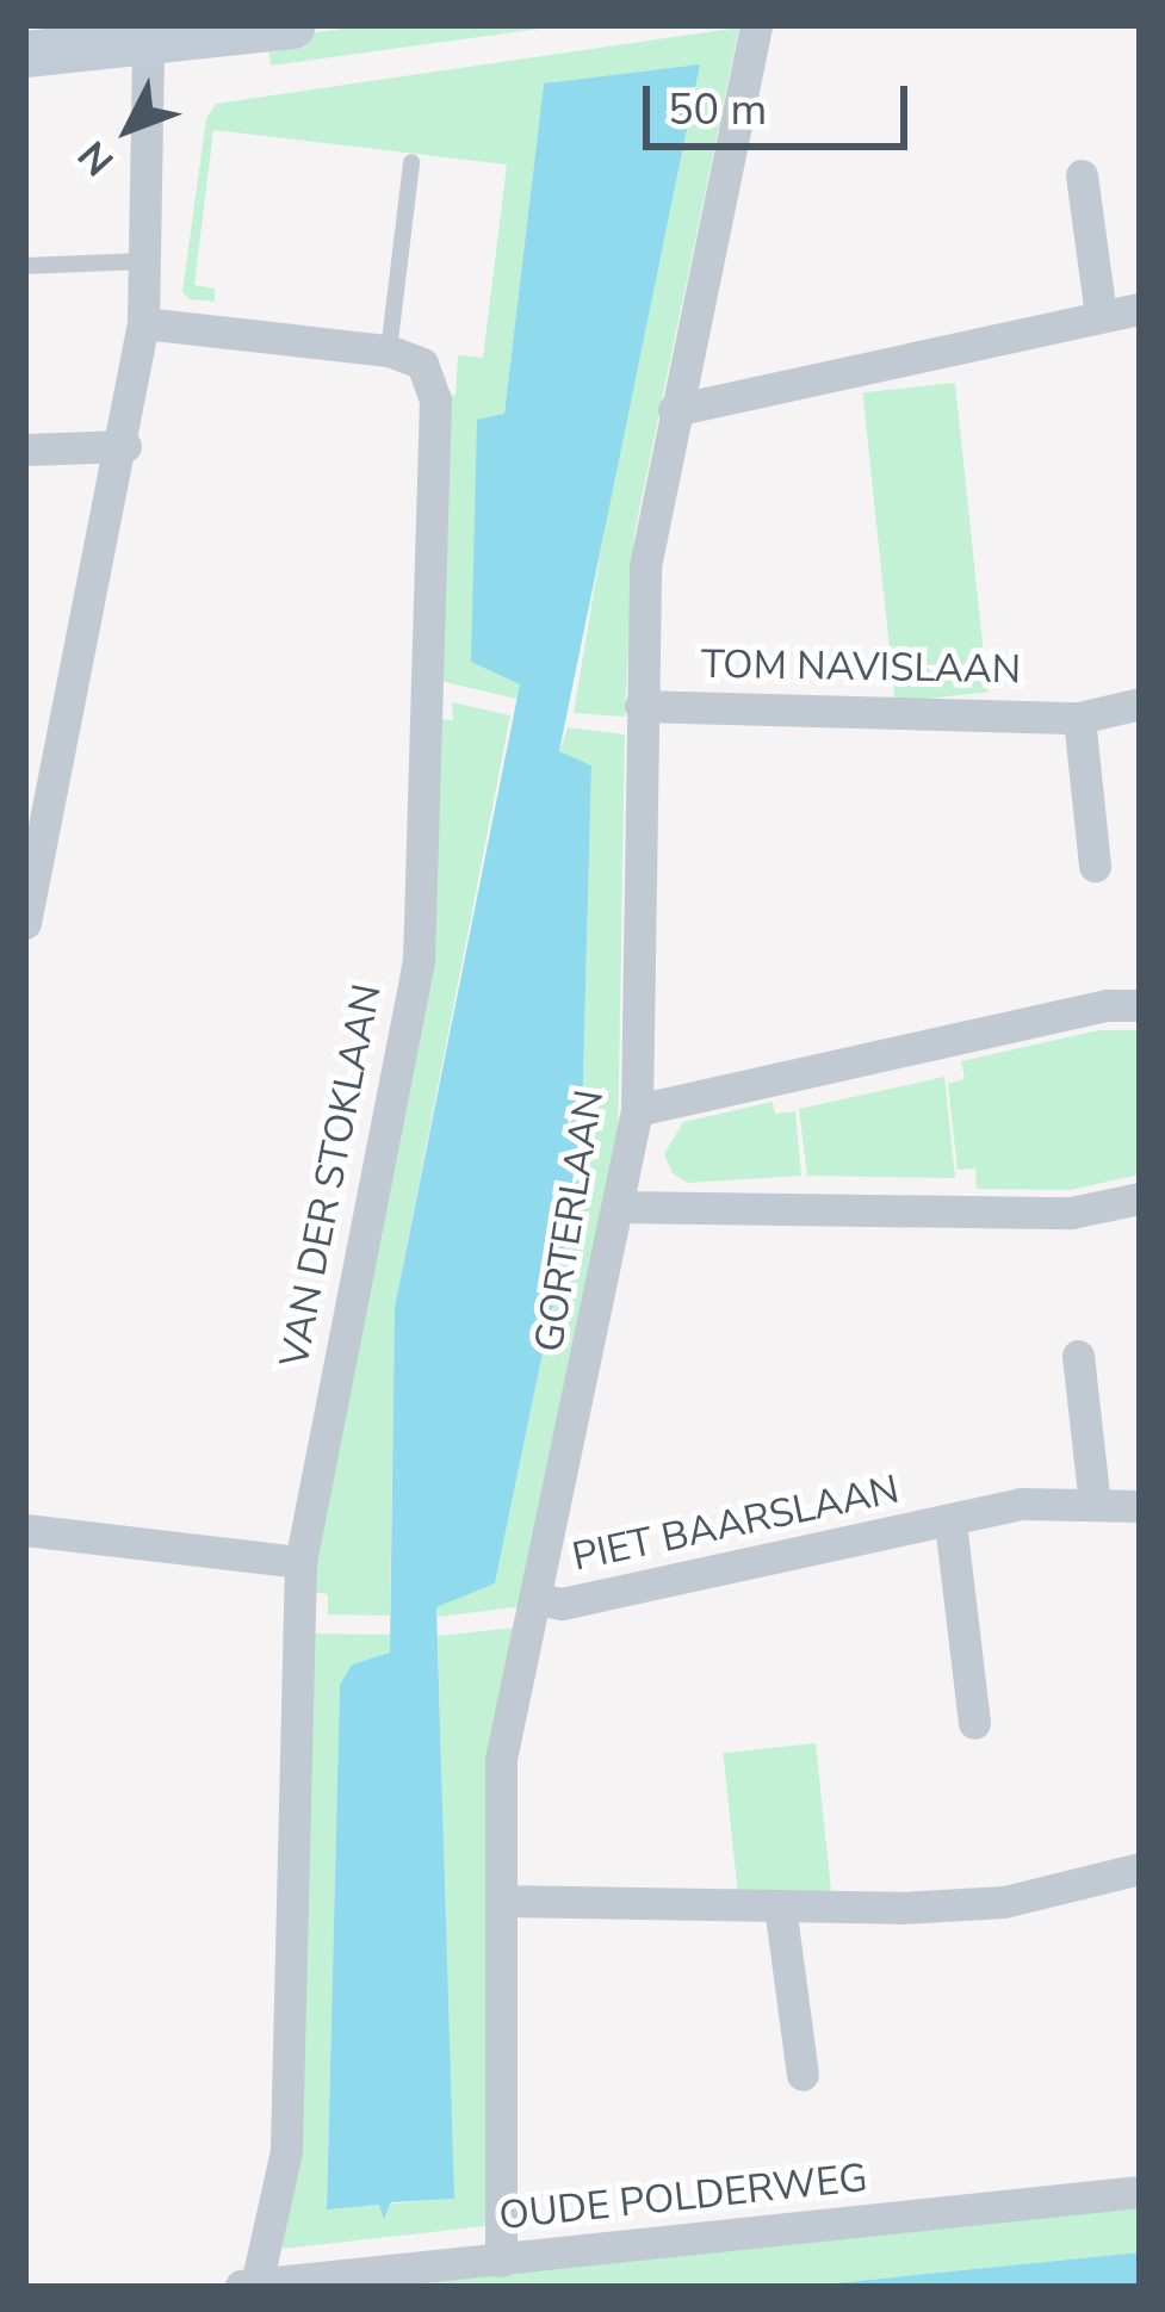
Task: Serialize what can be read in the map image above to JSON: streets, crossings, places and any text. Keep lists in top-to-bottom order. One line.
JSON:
{"streets":{"street":["TOM NAVISLAAN","VAN DER STOKLAAN","GORTERLAAN","PIET BAARSLAAN","OUDE POLDERWEG"]},"crossings":[["TOM NAVISLAAN","GORTERLAAN"],["VAN DER STOKLAAN","OUDE POLDERWEG"],["GORTERLAAN","PIET BAARSLAAN"],["GORTERLAAN","OUDE POLDERWEG"]],"scale_bar":"50 m","north":"bottom left"}
